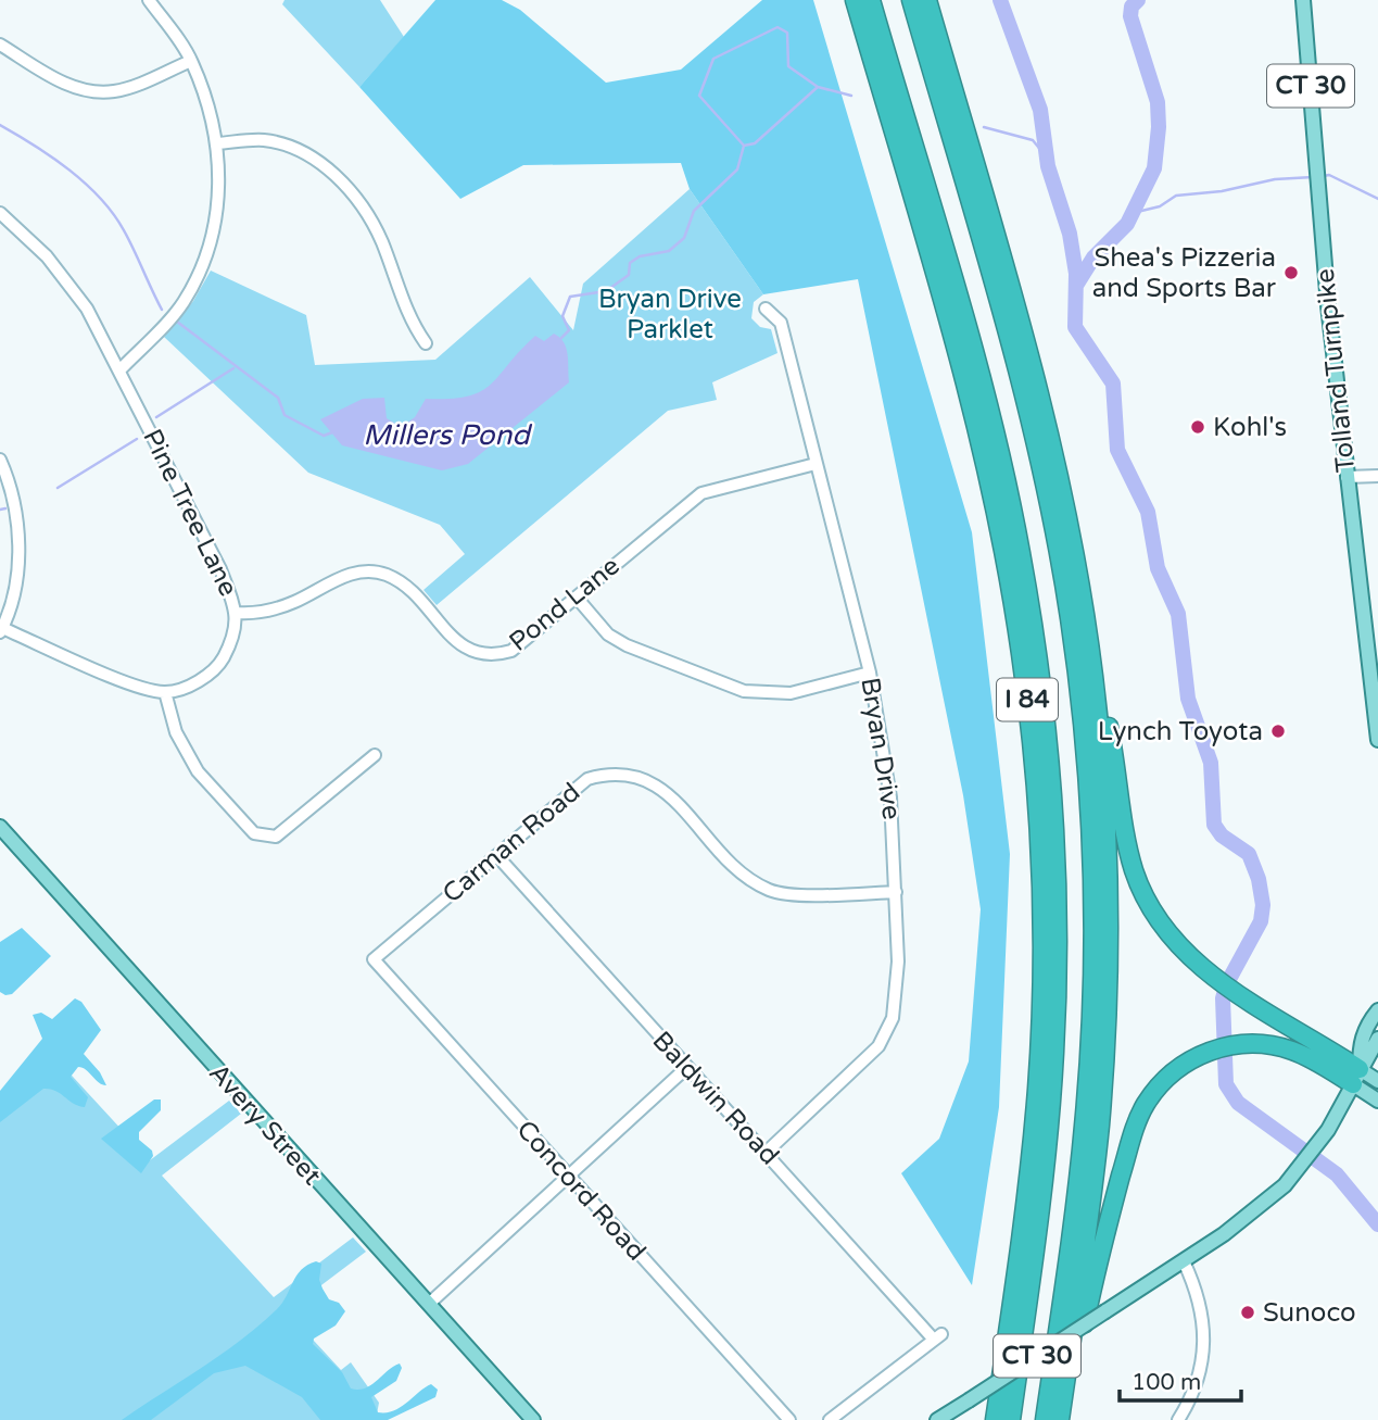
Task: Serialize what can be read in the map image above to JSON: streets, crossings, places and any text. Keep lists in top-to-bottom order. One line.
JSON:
{"streets":{"highway":["I 84"],"main road":["CT 30","Tolland Turnpike","Avery Street"],"street":["Pine Tree Lane","Pond Lane","Bryan Drive","Carman Road","Baldwin Road","Concord Road"]},"crossings":[["Pine Tree Lane","Pond Lane"],["Pond Lane","Bryan Drive"],["Bryan Drive","Carman Road"],["Bryan Drive","Baldwin Road"],["Carman Road","Baldwin Road"],["Carman Road","Concord Road"]],"water":["Millers Pond"],"parks":["Bryan Drive Parklet"],"places":["Shea's Pizzeria and Sports Bar","Kohl's","Lynch Toyota","Sunoco"],"scale_bar":"100 m"}
